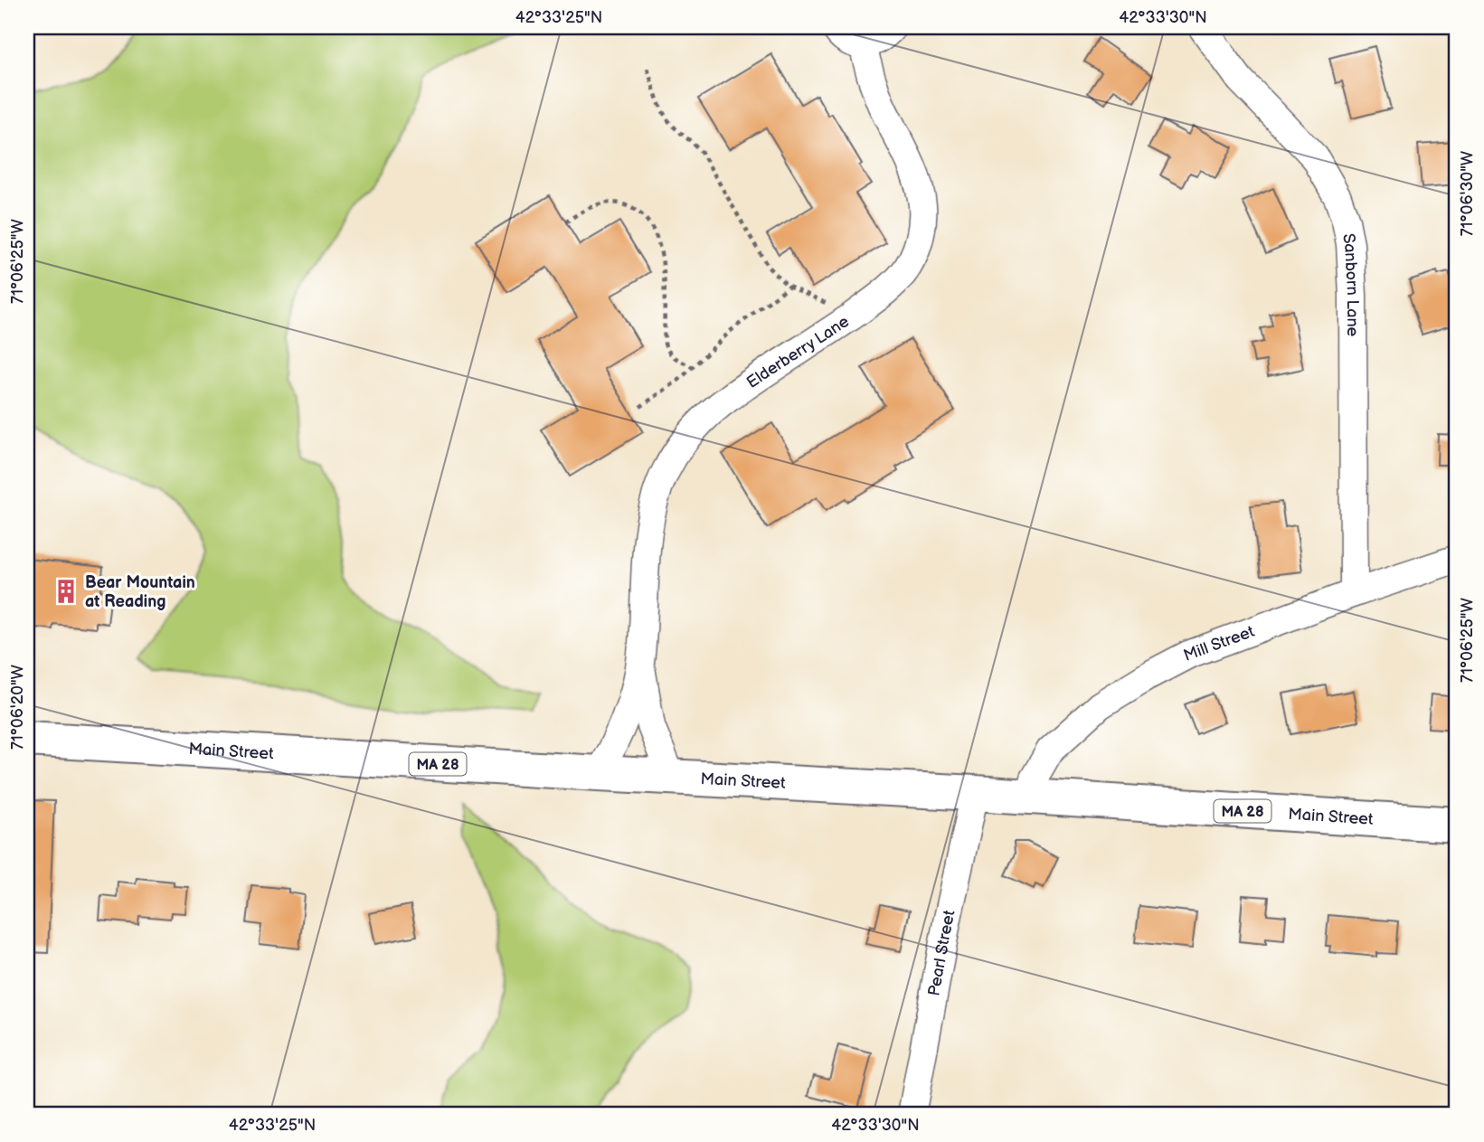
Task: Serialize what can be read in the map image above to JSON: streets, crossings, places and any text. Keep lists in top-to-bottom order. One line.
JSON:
{"streets":{"main road":["Main Street","MA 28"],"street":["Sanborn Lane","Elderberry Lane","Mill Street","Pearl Street"]},"crossings":[["Sanborn Lane","Mill Street"],["Elderberry Lane","Main Street"],["Mill Street","Main Street"],["Main Street","Pearl Street"]],"places":{"building":["Bear Mountain at Reading"]},"coordinates":["42°33'25\"N","42°33'30\"N","71°06'30\"W","71°06'25\"W","71°06'20\"W"]}
